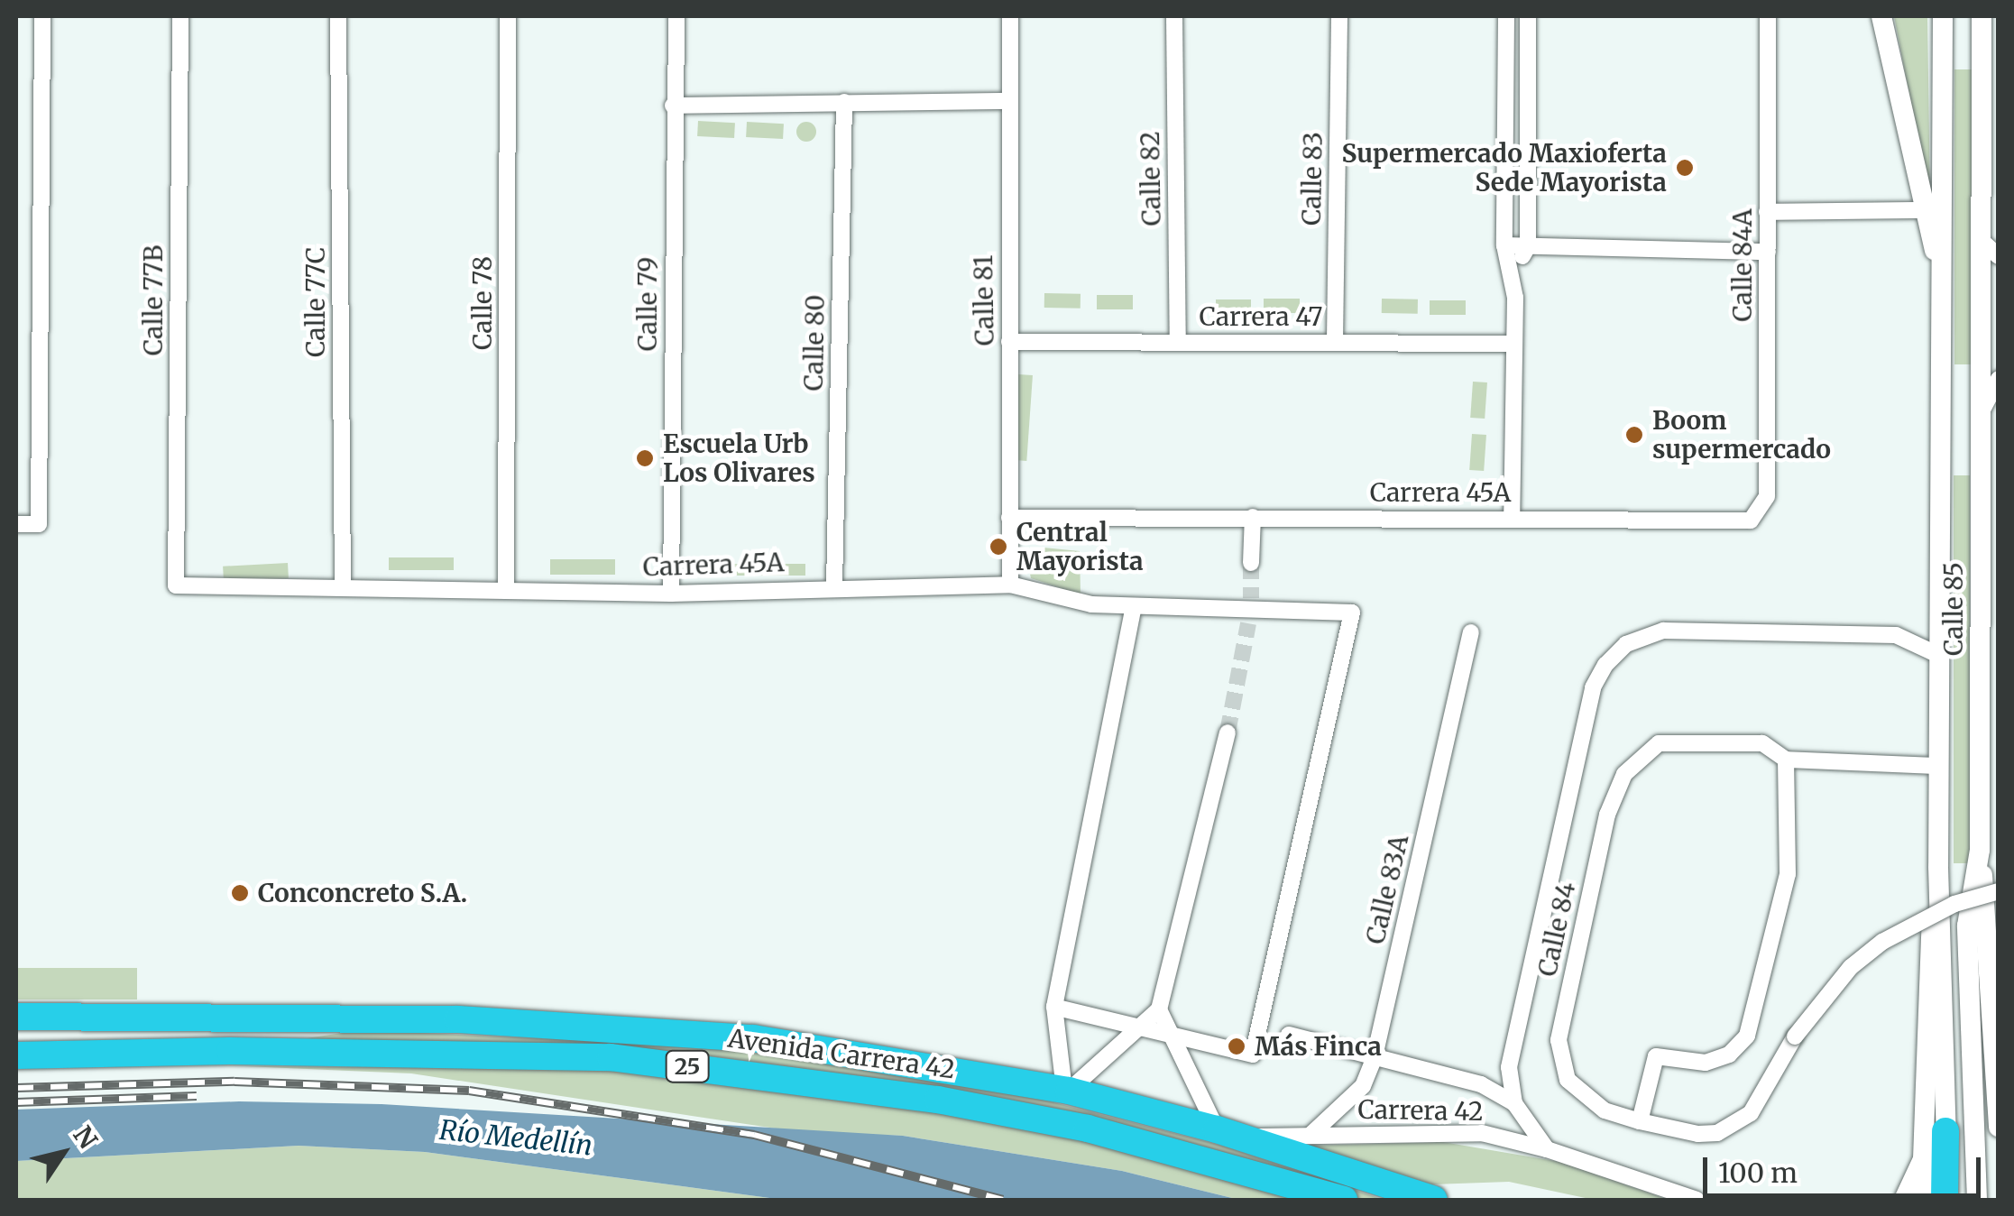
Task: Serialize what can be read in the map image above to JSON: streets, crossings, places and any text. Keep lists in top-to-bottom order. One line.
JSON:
{"streets":{"highway":["Avenida Carrera 42","25"],"main road":["Calle 85"],"street":["Calle 82","Calle 83","Calle 84A","Calle 77B","Calle 81","Calle 77C","Calle 78","Calle 79","Carrera 47","Calle 80","Carrera 45A","Calle 83A","Calle 84","Carrera 42"]},"crossings":[["Calle 82","Carrera 47"],["Calle 83","Carrera 47"],["Calle 84A","Carrera 45A"],["Calle 77B","Carrera 45A"],["Calle 81","Carrera 47"],["Calle 81","Carrera 45A"],["Calle 77C","Carrera 45A"],["Calle 78","Carrera 45A"],["Calle 79","Carrera 45A"],["Calle 80","Carrera 45A"],["Calle 83A","Carrera 42"],["Avenida Carrera 42","Carrera 42"]],"water":["Río Medellín"],"places":["Supermercado Maxioferta Sede Mayorista","Boom supermercado","Escuela Urb Los Olivares","Central Mayorista","Conconcreto S.A.","Más Finca"],"scale_bar":"100 m","north":"top right"}
